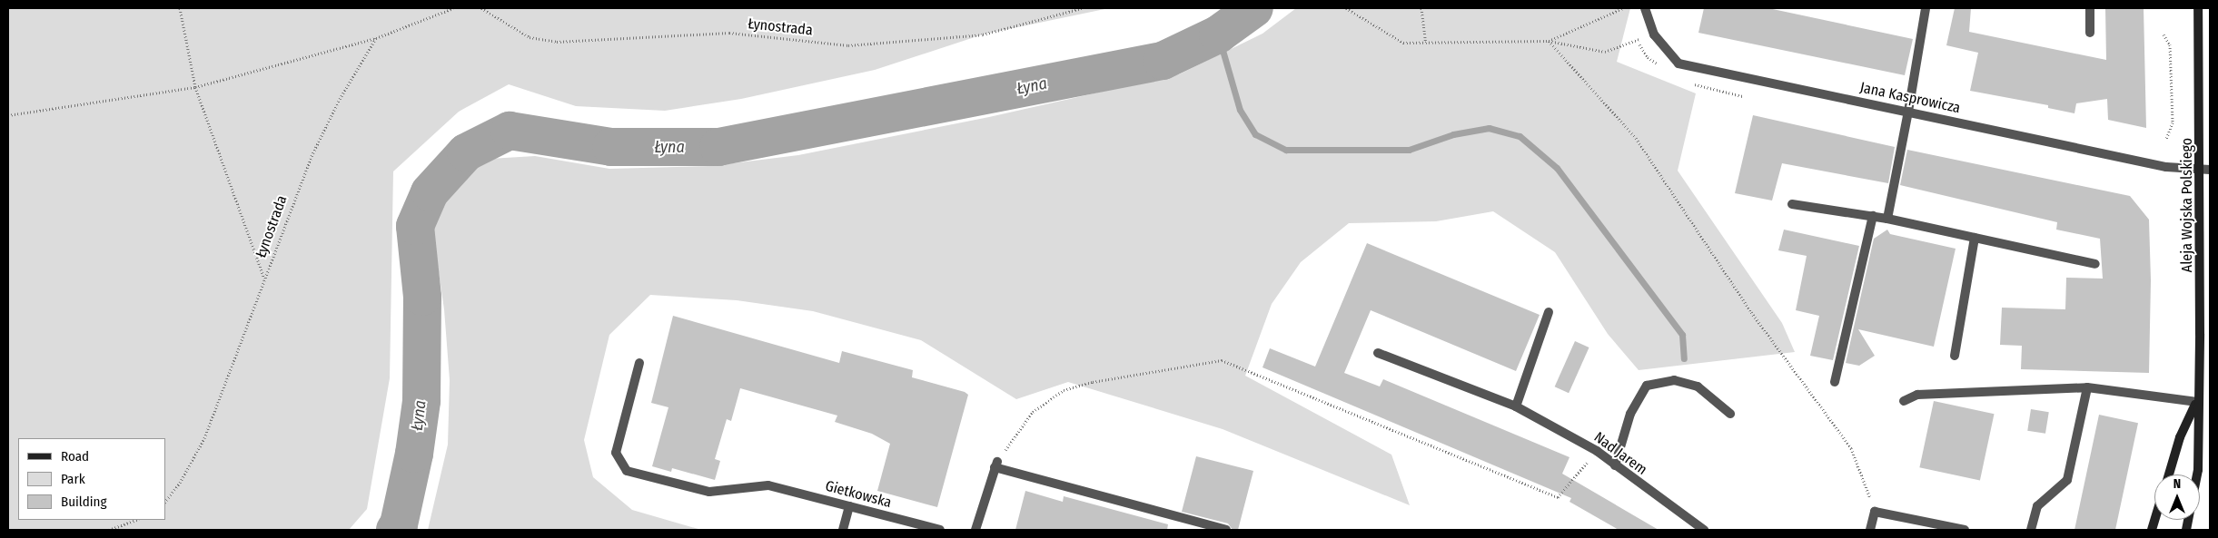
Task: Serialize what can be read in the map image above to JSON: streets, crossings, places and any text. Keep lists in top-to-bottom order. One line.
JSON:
{"streets":{"main road":["Aleja Wojska Polskiego"],"street":["Jana Kasprowicza","Nad Jarem","Gietkowska"],"path":["Łynostrada"]},"crossings":[["Jana Kasprowicza","Aleja Wojska Polskiego"]],"water":["Łyna"],"legend":["Road","Park","Building"],"north":"top"}
